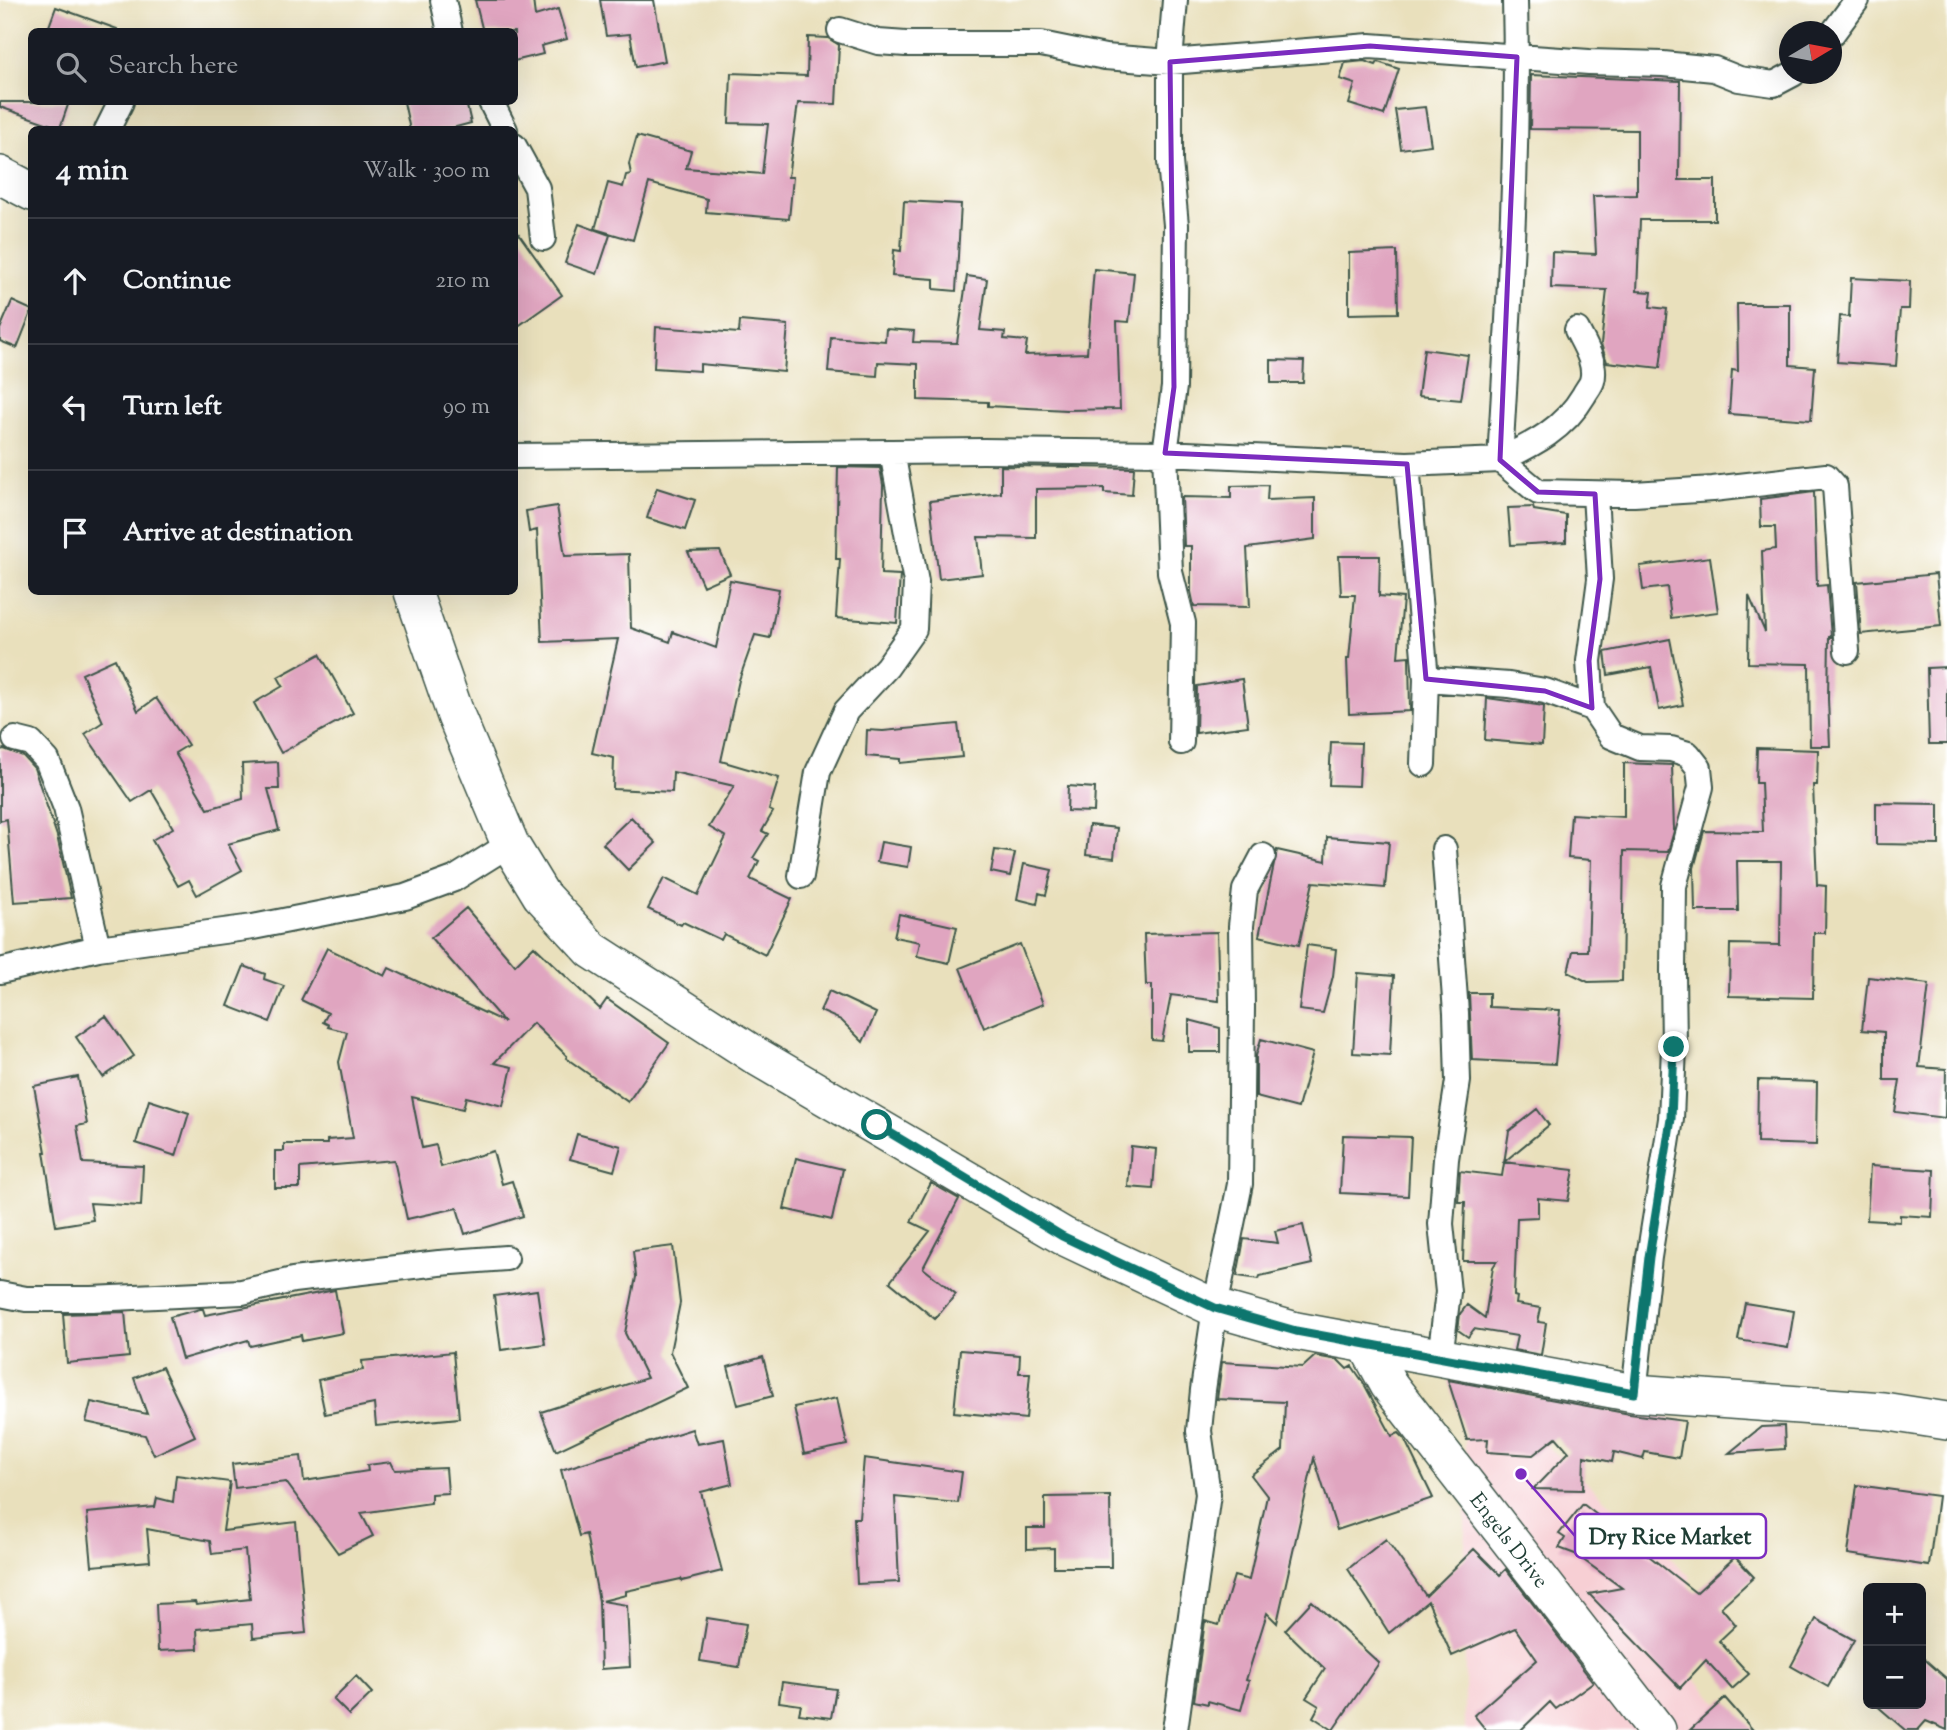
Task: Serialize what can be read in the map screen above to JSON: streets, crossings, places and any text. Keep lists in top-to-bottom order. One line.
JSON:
{"streets":{"main road":["Engels Drive"]},"places":["Dry Rice Market"],"north":"right","page":{"search":"Search here","heading":["4 min","Walk · 300 m"],"list":[["Continue","210 m"],["Turn left","90 m"],"Arrive at destination"],"map_buttons":["+","−"]}}
